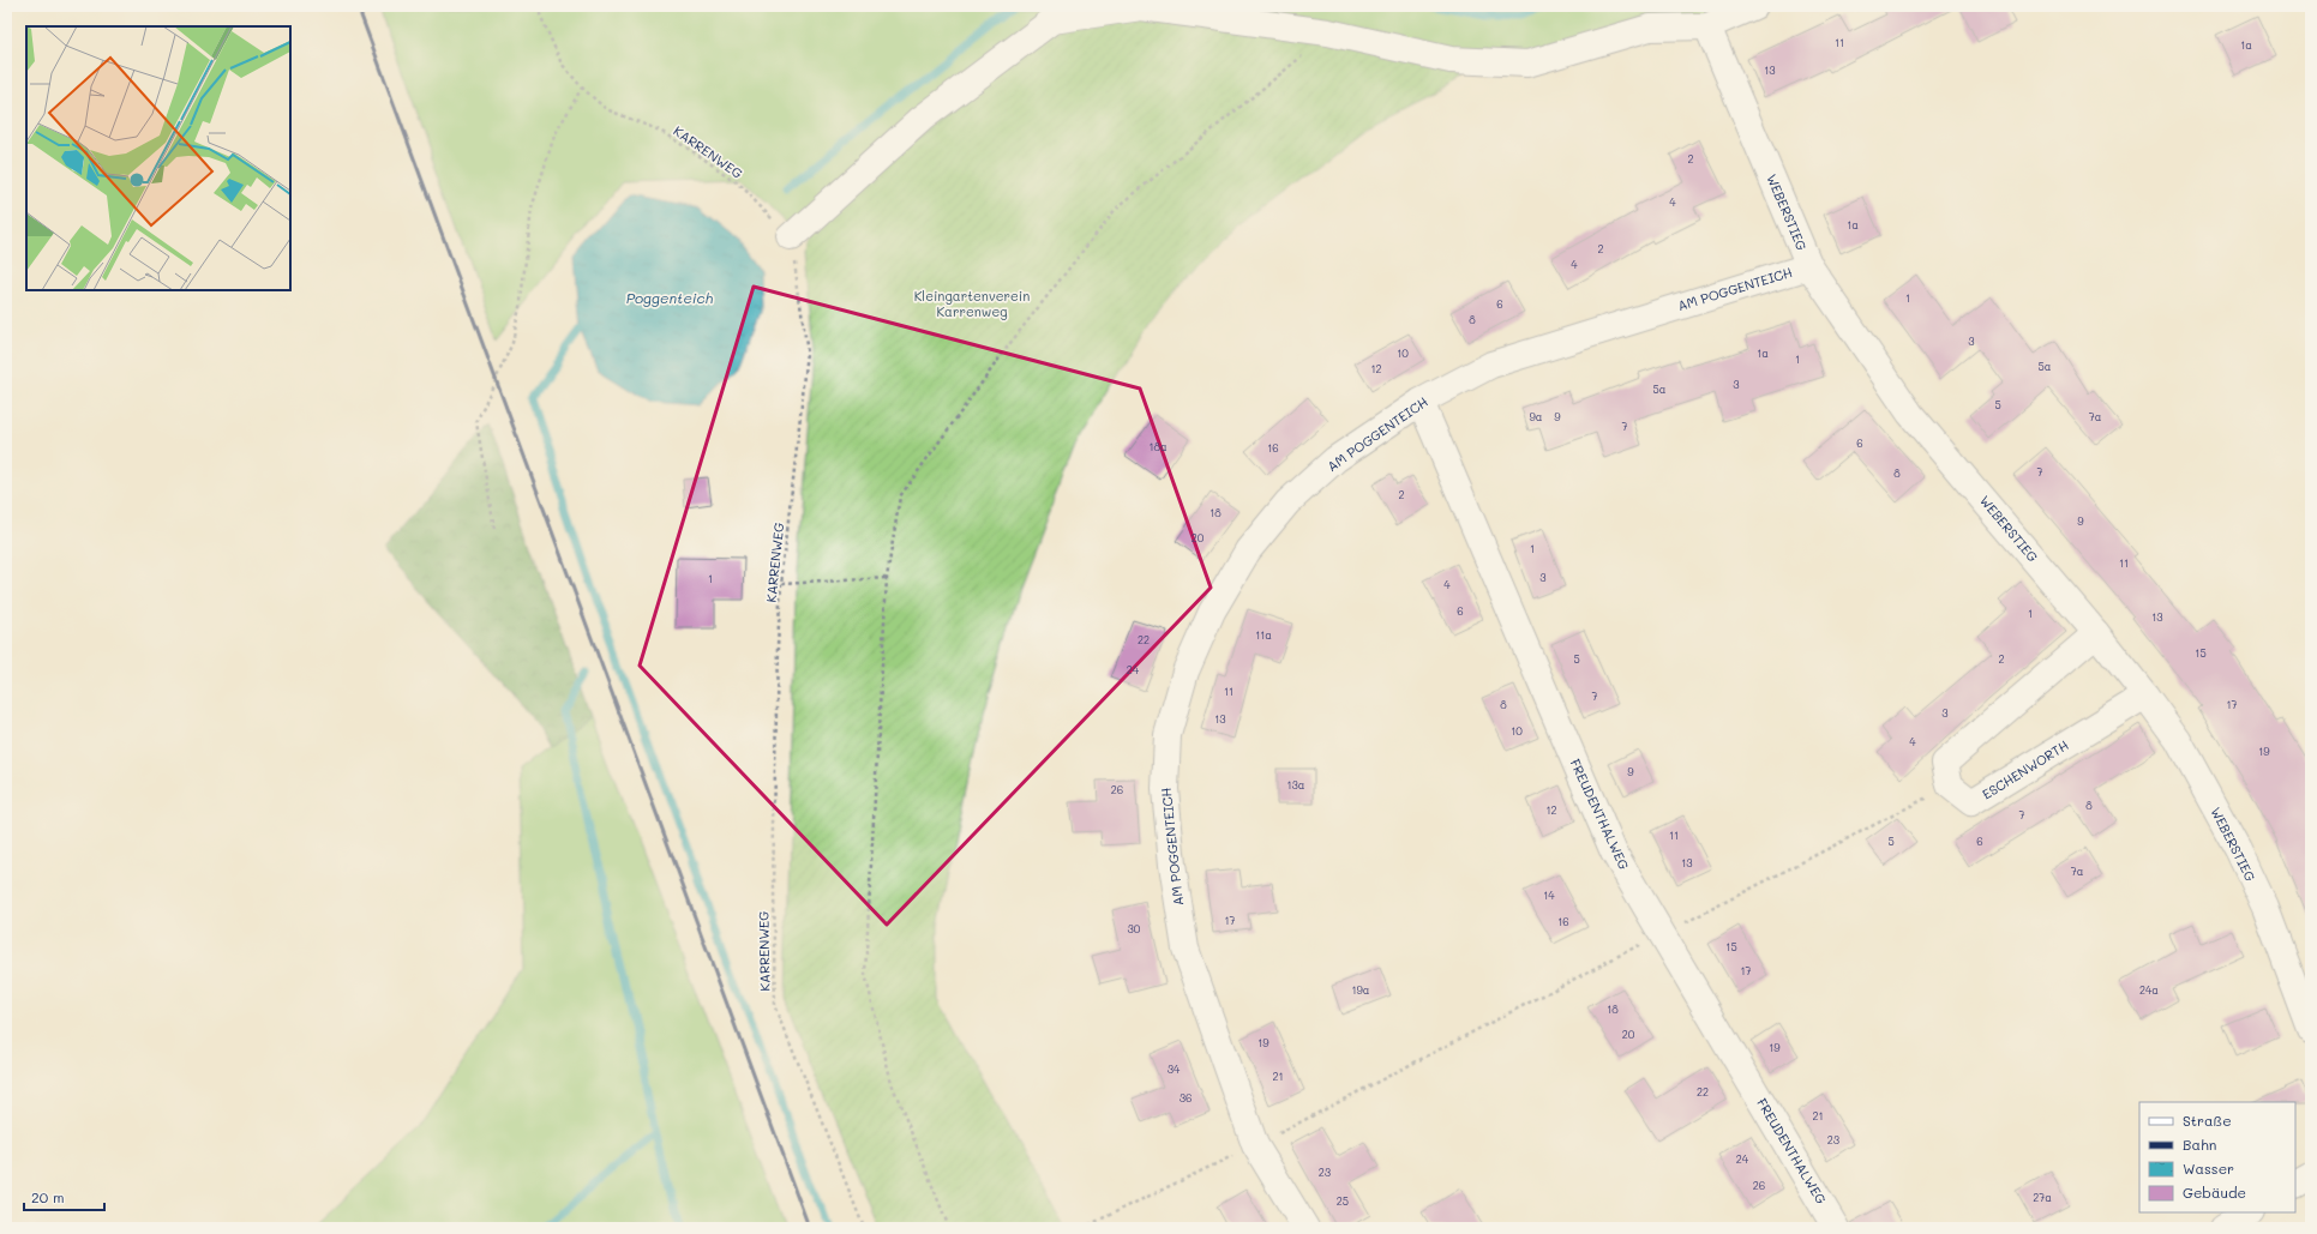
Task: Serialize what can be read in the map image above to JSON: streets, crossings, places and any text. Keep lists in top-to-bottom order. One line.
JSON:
{"streets":{"street":["WEBERSTIEG","AM POGGENTEICH","ESCHENWORTH","FREUDENTHALWEG"],"path":["KARRENWEG"]},"crossings":[["WEBERSTIEG","AM POGGENTEICH"],["WEBERSTIEG","ESCHENWORTH"],["AM POGGENTEICH","FREUDENTHALWEG"]],"water":["Poggenteich"],"parks":["Kleingartenverein Karrenweg"],"house_numbers":["11","1a","13","2","4","1a","2","4","1","6","8","3","10","1a","1","5a","12","3","5a","5","9a","9","7a","7","6","18a","16","7","8","2","18","9","20","1","11","3","1","4","6","1","13","11a","22","15","5","2","24","11","7","8","17","3","13","10","4","19","9","13a","26","8","12","7","11","5","6","13","7a","14","17","16","30","15","17","19a","24a","18","20","19","19","34","21","22","36","21","23","24","23","26","27a","25"],"legend":["Straße","Bahn","Wasser","Gebäude"],"scale_bar":"20 m"}
